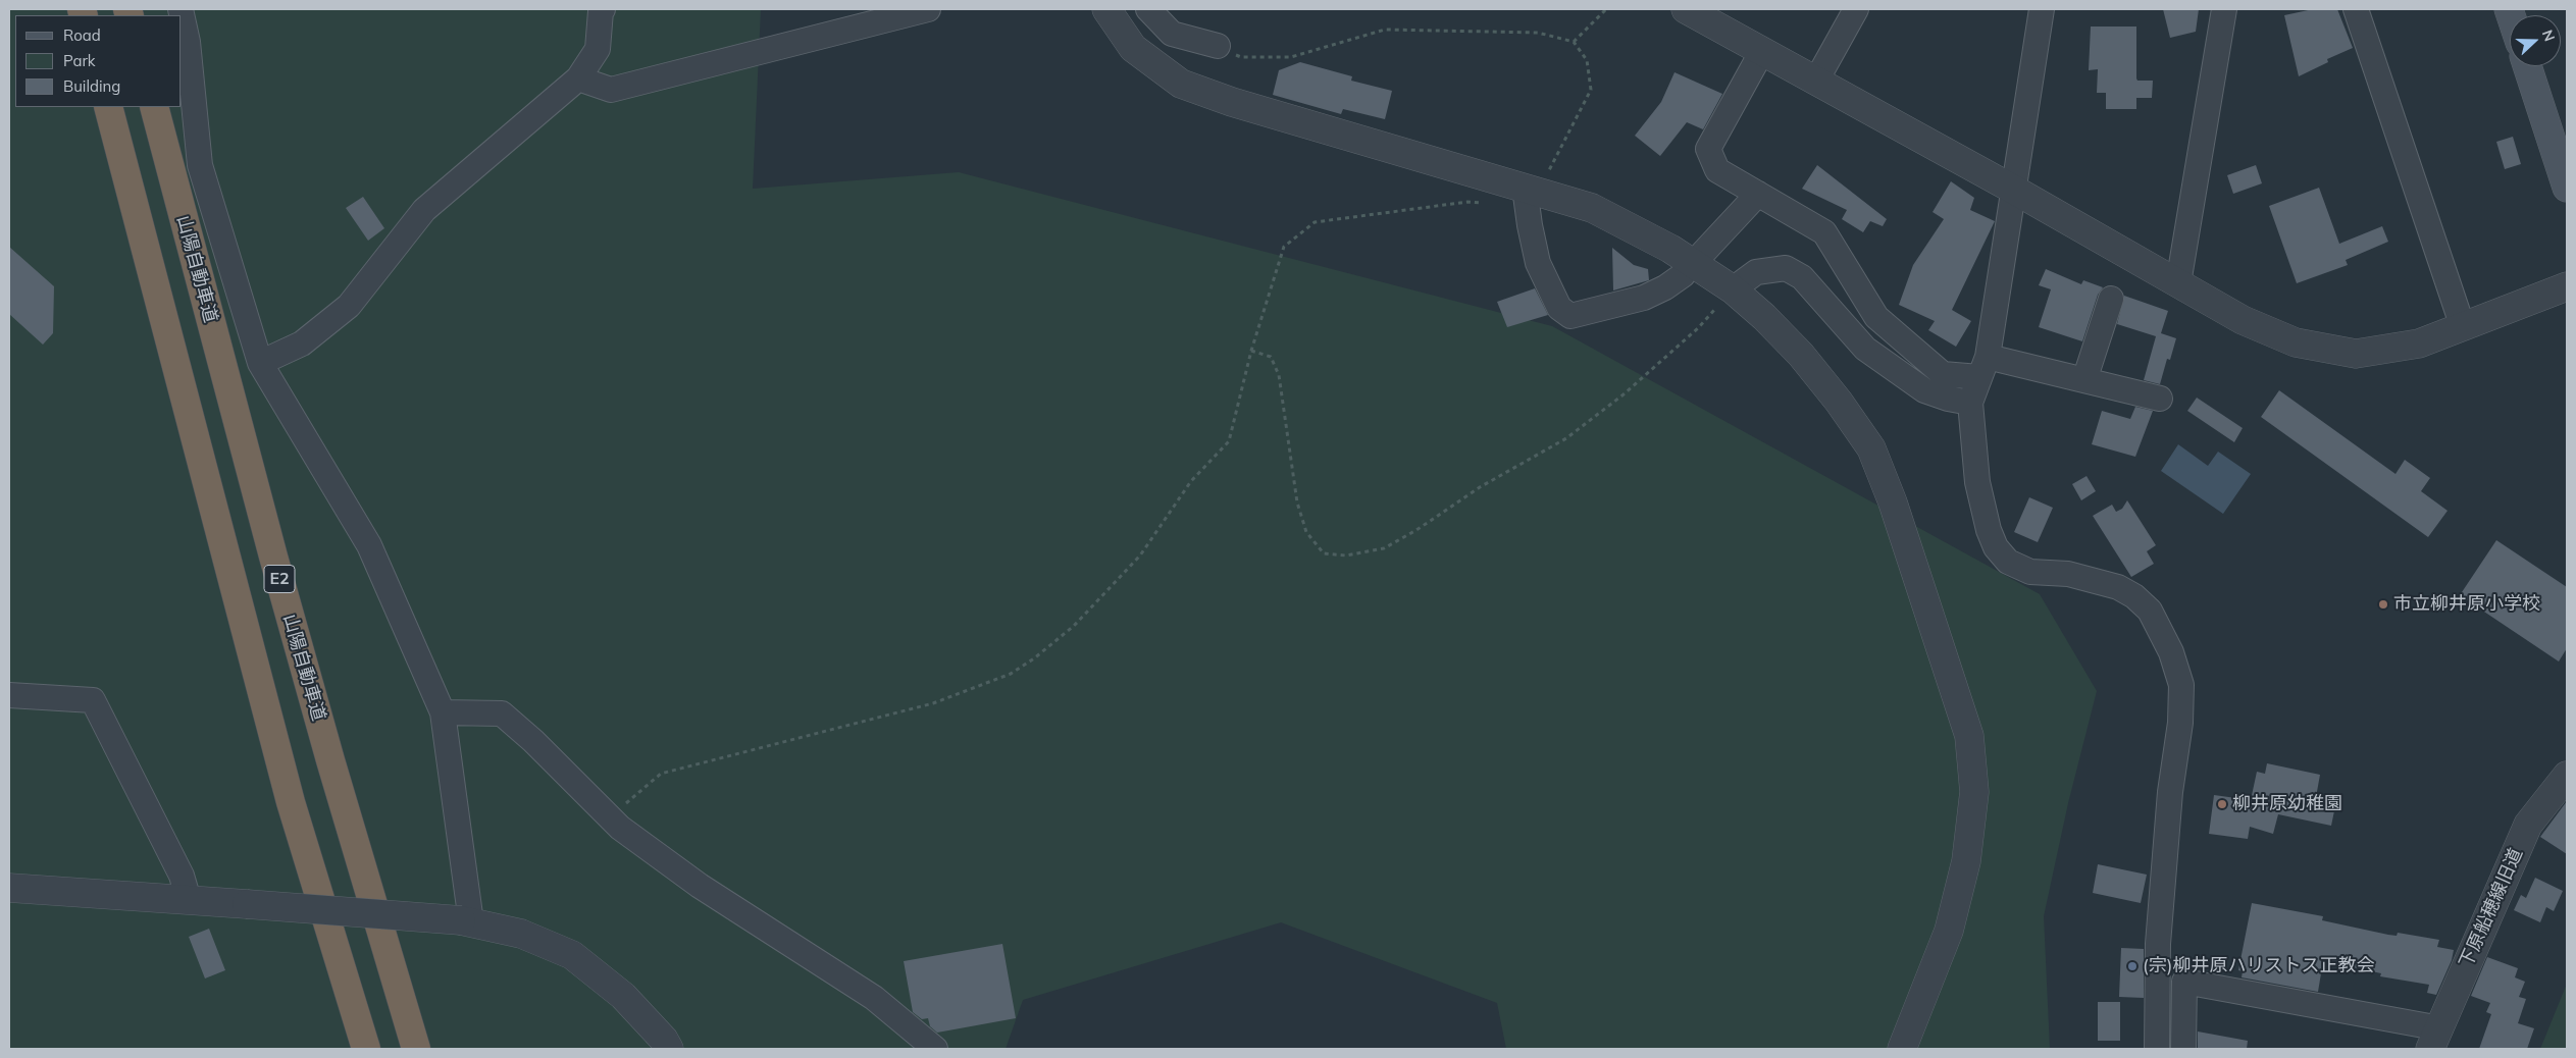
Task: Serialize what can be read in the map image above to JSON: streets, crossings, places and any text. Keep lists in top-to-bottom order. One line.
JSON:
{"streets":{"highway":["山陽自動車道","E2"],"street":["下原船穂線旧道"]},"places":["市立柳井原小学校","柳井原幼稚園","(宗)柳井原ハリストス正教会"],"legend":["Road","Park","Building"],"north":"right"}
